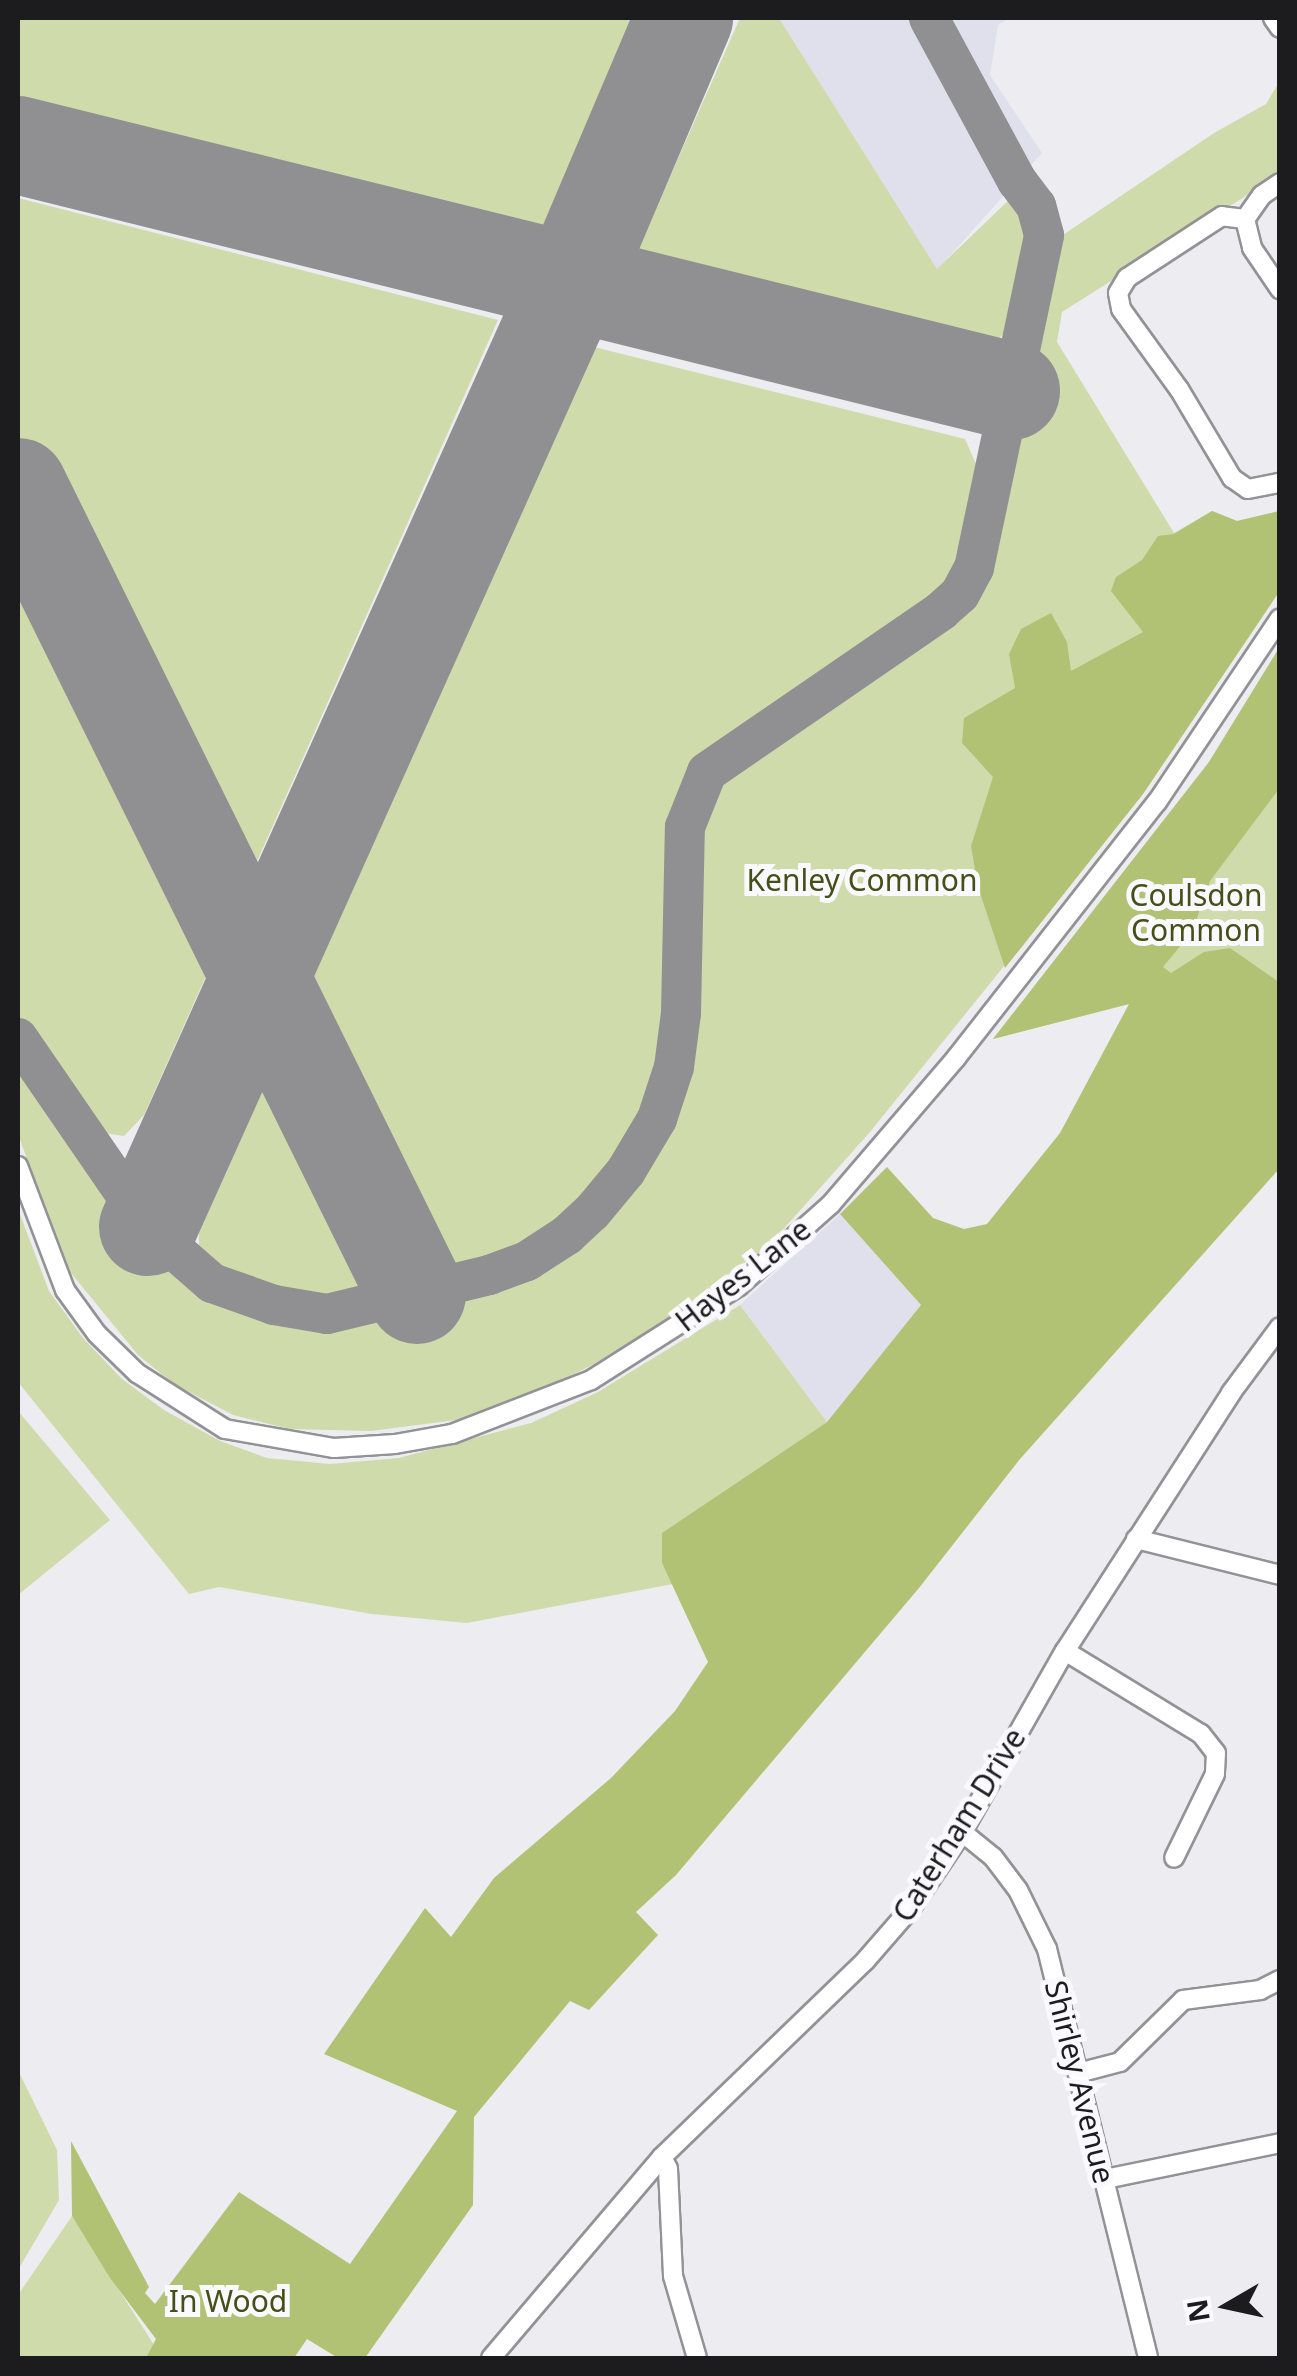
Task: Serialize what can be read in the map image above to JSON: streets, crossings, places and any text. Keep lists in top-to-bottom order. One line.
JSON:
{"streets":{"street":["Hayes Lane","Caterham Drive","Shirley Avenue"]},"crossings":[["Caterham Drive","Shirley Avenue"]],"parks":["Kenley Common","Coulsdon Common","In Wood"],"north":"left"}
